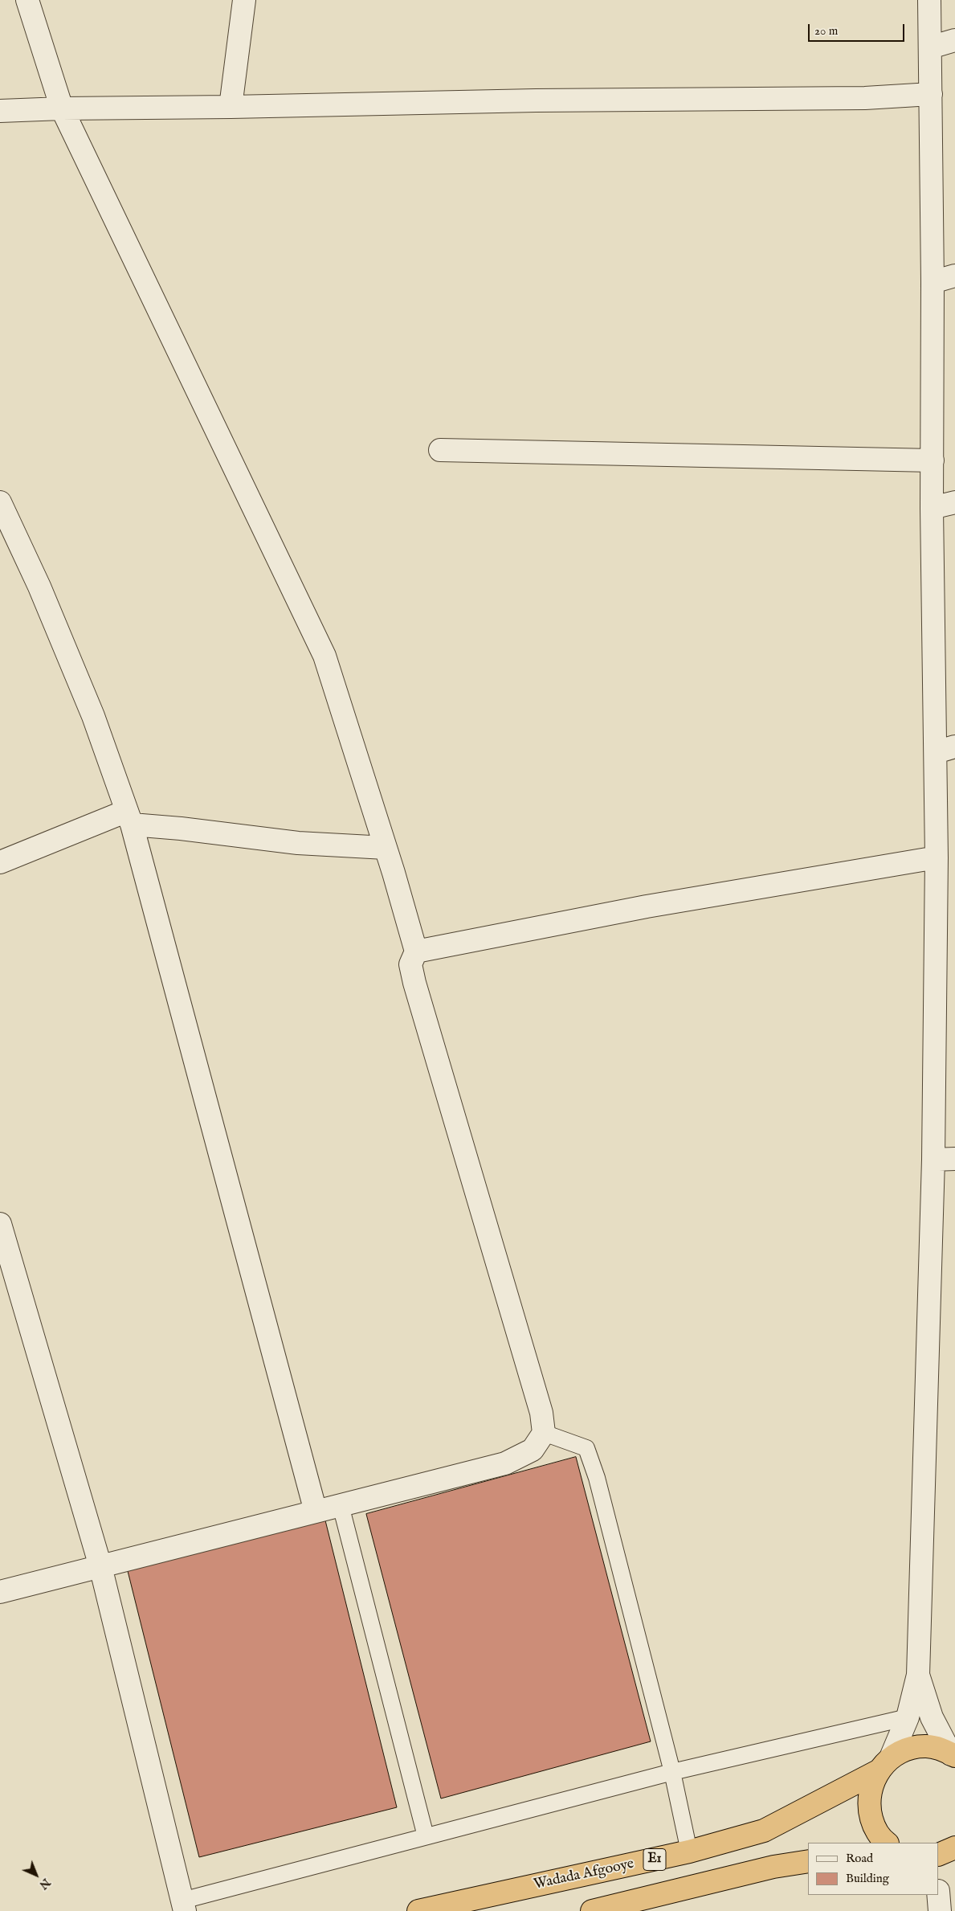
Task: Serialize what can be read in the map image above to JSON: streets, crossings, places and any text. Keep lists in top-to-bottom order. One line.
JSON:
{"streets":{"highway":["E1","Wadada Afgooye"]},"legend":["Road","Building"],"scale_bar":"20 m","north":"bottom right"}
